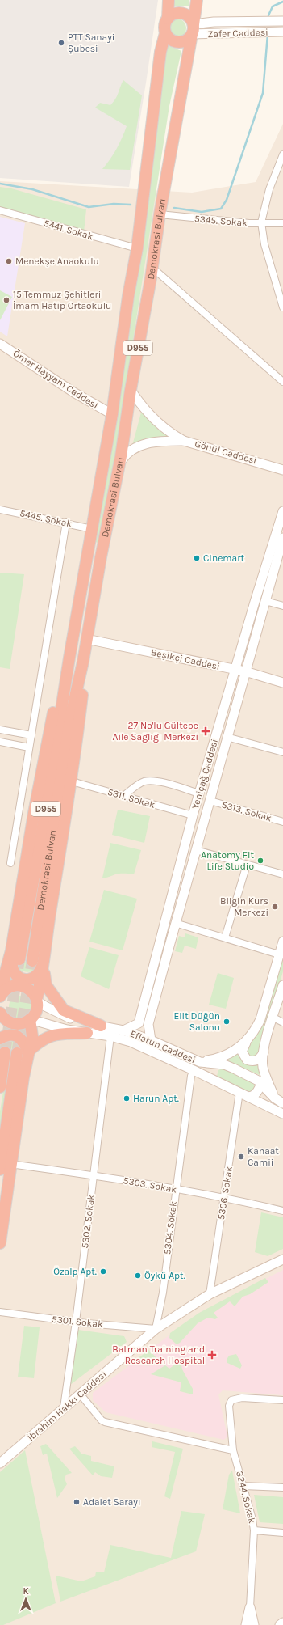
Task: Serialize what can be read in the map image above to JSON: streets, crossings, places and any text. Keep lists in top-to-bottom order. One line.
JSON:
{"streets":{"highway":["Demokrasi Bulvarı","D955"],"street":["Zafer Caddesi","5345. Sokak","5441. Sokak","Ömer Hayyam Caddesi","Gönül Caddesi","5445. Sokak","Beşikçi Caddesi","Yeniçağ Caddesi","5311. Sokak","5313. Sokak","Eflatun Caddesi","5303. Sokak","5306. Sokak","5302. Sokak","5304. Sokak","5301. Sokak","İbrahim Hakkı Caddesi","3244. Sokak"]},"crossings":[["Zafer Caddesi","Demokrasi Bulvarı"],["5345. Sokak","Demokrasi Bulvarı"],["5441. Sokak","Demokrasi Bulvarı"],["Demokrasi Bulvarı","Ömer Hayyam Caddesi"],["Demokrasi Bulvarı","5445. Sokak"],["Demokrasi Bulvarı","Beşikçi Caddesi"],["Beşikçi Caddesi","Yeniçağ Caddesi"],["Yeniçağ Caddesi","5311. Sokak"],["Yeniçağ Caddesi","5313. Sokak"],["Yeniçağ Caddesi","Eflatun Caddesi"],["Eflatun Caddesi","5306. Sokak"],["Eflatun Caddesi","5302. Sokak"],["Eflatun Caddesi","5304. Sokak"],["5303. Sokak","5306. Sokak"],["5303. Sokak","5302. Sokak"],["5303. Sokak","5304. Sokak"],["5306. Sokak","İbrahim Hakkı Caddesi"],["5302. Sokak","5301. Sokak"],["5302. Sokak","İbrahim Hakkı Caddesi"],["5304. Sokak","5301. Sokak"],["5304. Sokak","İbrahim Hakkı Caddesi"],["5301. Sokak","İbrahim Hakkı Caddesi"]],"places":{"other":["PTT Sanayi Şubesi","Menekşe Anaokulu","15 Temmuz Şehitleri İmam Hatip Ortaokulu","Cinemart","Anatomy Fit Life Studio","Bilgin Kurs Merkezi","Elit Düğün Salonu","Harun Apt.","Kanaat Camii","Özalp Apt.","Öykü Apt.","Adalet Sarayı"],"health":["27 No'lu Gültepe Aile Sağlığı Merkezi","Batman Training and Research Hospital"]},"north":"top"}
